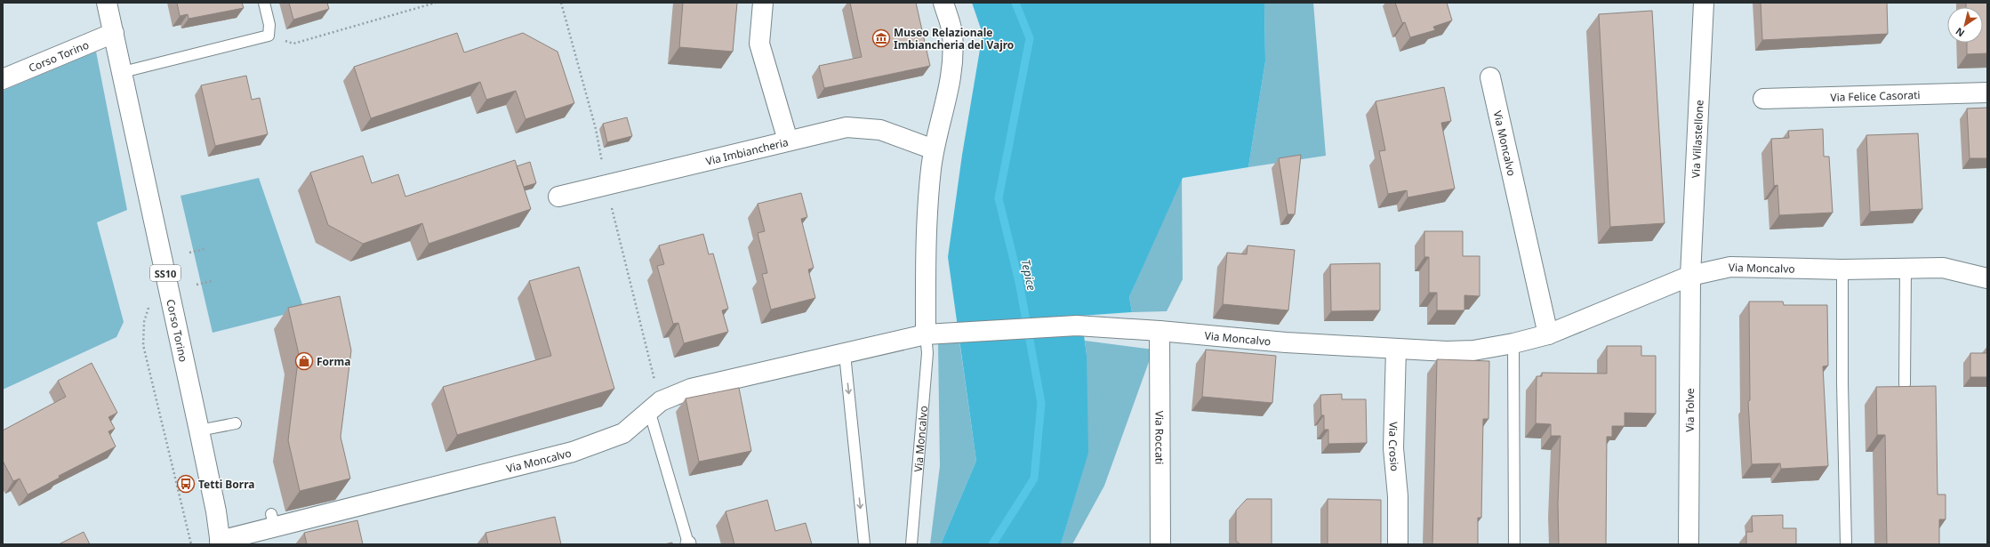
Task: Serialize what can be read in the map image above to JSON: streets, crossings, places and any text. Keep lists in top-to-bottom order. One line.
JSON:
{"streets":{"street":["Corso Torino","Via Felice Casorati","Via Villastellone","Via Moncalvo","Via Imbiancheria","SS10","Via Tolve","Via Roccati","Via Crosio"]},"crossings":[["Corso Torino","Via Moncalvo"],["Via Villastellone","Via Moncalvo"],["Via Villastellone","Via Tolve"],["Via Moncalvo","Via Tolve"],["Via Moncalvo","Via Roccati"],["Via Moncalvo","Via Crosio"]],"water":["Tepice"],"places":{"museum":["Museo Relazionale Imbiancheria del Vajro"],"shop":["Forma"],"bus stop":["Tetti Borra"]},"north":"bottom left"}
